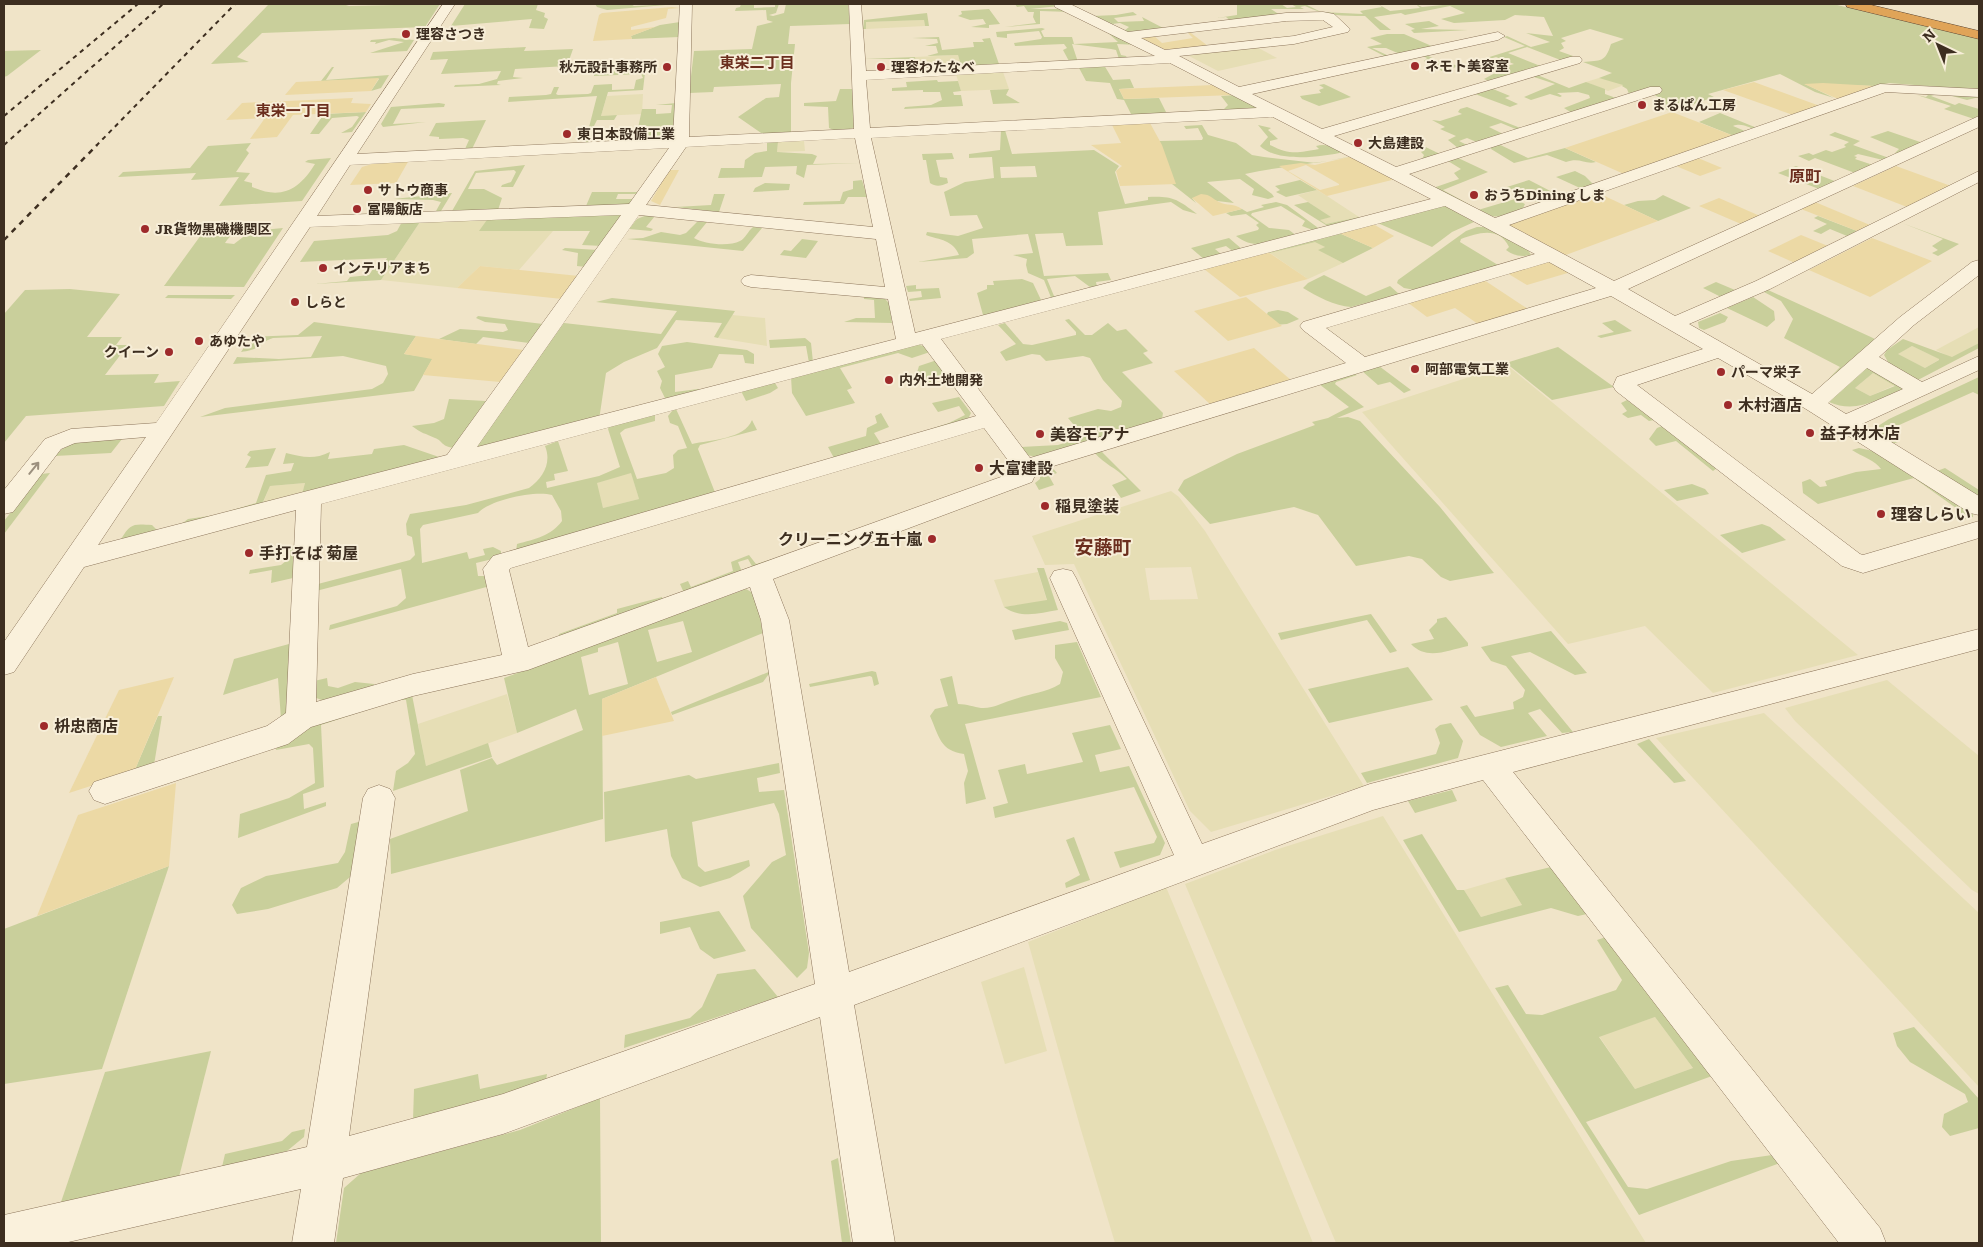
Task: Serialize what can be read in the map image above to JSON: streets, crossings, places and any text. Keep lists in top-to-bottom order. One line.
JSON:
{"districts":["東栄二丁目","東栄一丁目","原町","安藤町"],"places":["理容さつき","ネモト美容室","秋元設計事務所","理容わたなべ","まるぱん工房","東日本設備工業","大島建設","サトウ商事","おうちDining しま","冨陽飯店","JR貨物黒磯機関区","インテリアまち","しらと","あゆたや","クイーン","阿部電気工業","パーマ栄子","内外土地開発","木村酒店","益子材木店","美容モアナ","大富建設","稲見塗装","理容しらい","クリーニング五十嵐","手打そば 菊屋","枡忠商店"],"north":"top left"}
